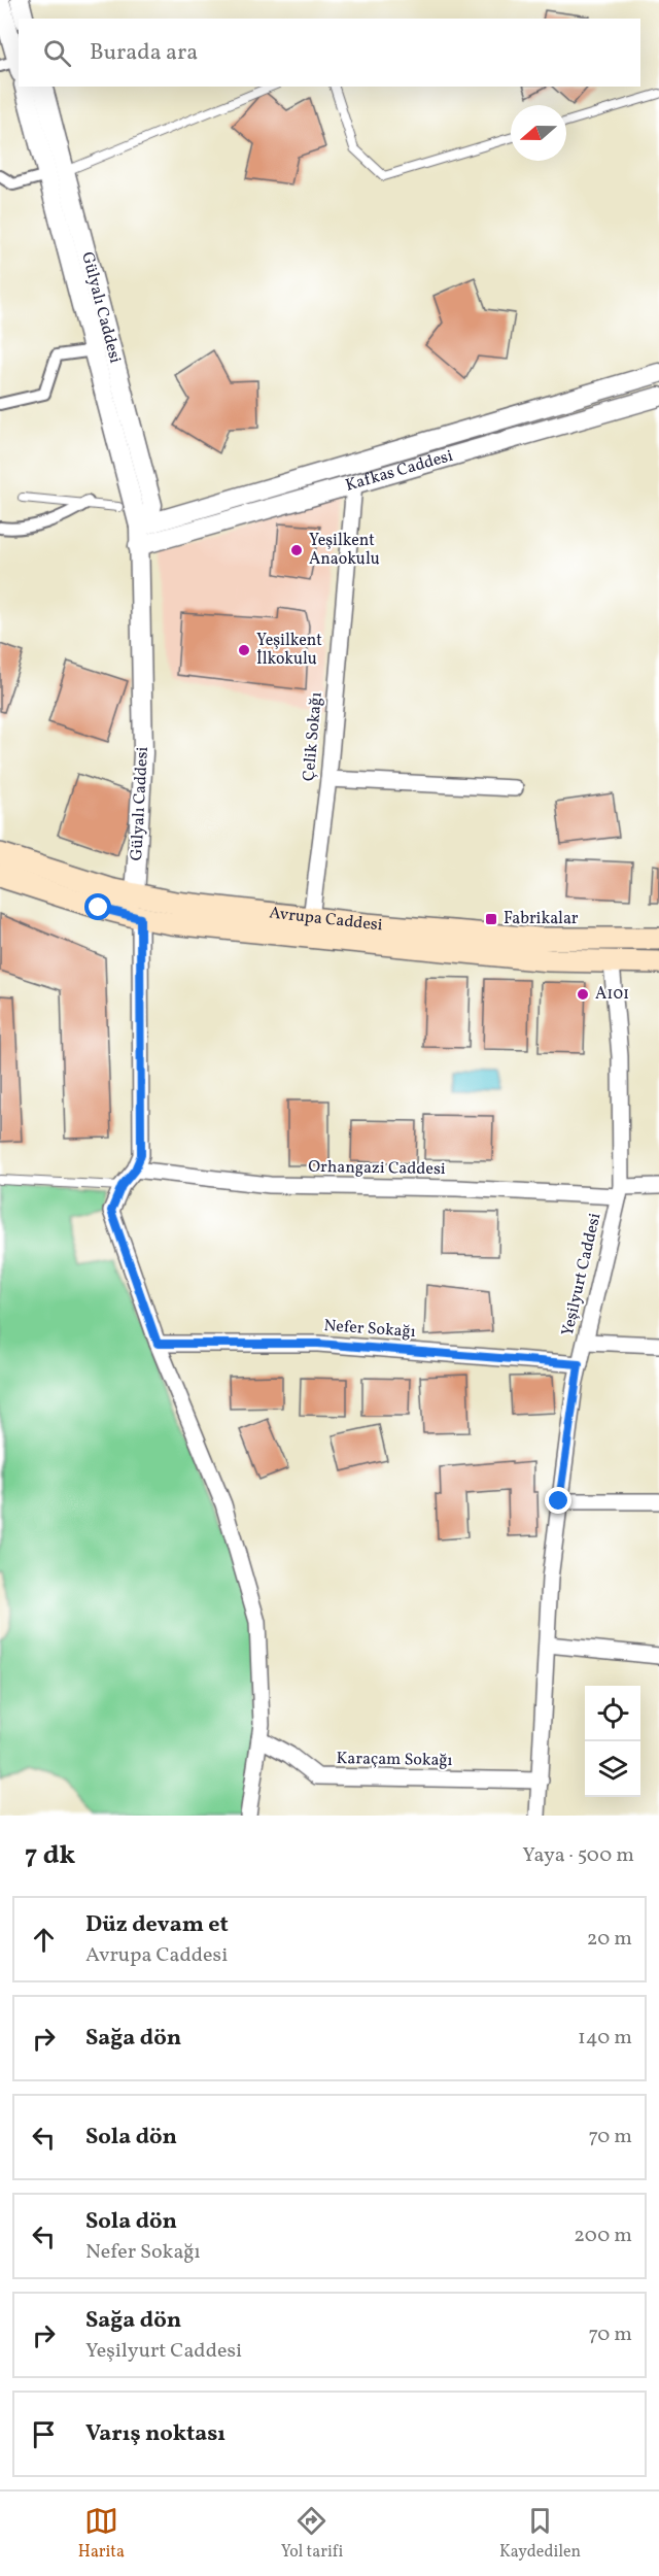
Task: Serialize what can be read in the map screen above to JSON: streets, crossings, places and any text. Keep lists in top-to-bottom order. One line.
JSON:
{"streets":{"main road":["Avrupa Caddesi"],"street":["Gülyalı Caddesi","Kafkas Caddesi","Çelik Sokağı","Orhangazi Caddesi","Yeşilyurt Caddesi","Nefer Sokağı","Karaçam Sokağı"]},"crossings":[["Gülyalı Caddesi","Kafkas Caddesi"],["Gülyalı Caddesi","Avrupa Caddesi"],["Kafkas Caddesi","Çelik Sokağı"],["Çelik Sokağı","Avrupa Caddesi"],["Avrupa Caddesi","Yeşilyurt Caddesi"],["Orhangazi Caddesi","Yeşilyurt Caddesi"],["Yeşilyurt Caddesi","Nefer Sokağı"],["Yeşilyurt Caddesi","Karaçam Sokağı"]],"places":{"other":["Yeşilkent Anaokulu","Yeşilkent İlkokulu","A101"],"transit":["Fabrikalar"]},"north":"left","page":{"search":"Burada ara","heading":["7 dk","Yaya · 500 m"],"list":[["Düz devam et","Avrupa Caddesi","20 m"],["Sağa dön","140 m"],["Sola dön","70 m"],["Sola dön","Nefer Sokağı","200 m"],["Sağa dön","Yeşilyurt Caddesi","70 m"],"Varış noktası"],"nav":["Harita","Yol tarifi","Kaydedilen"]}}
